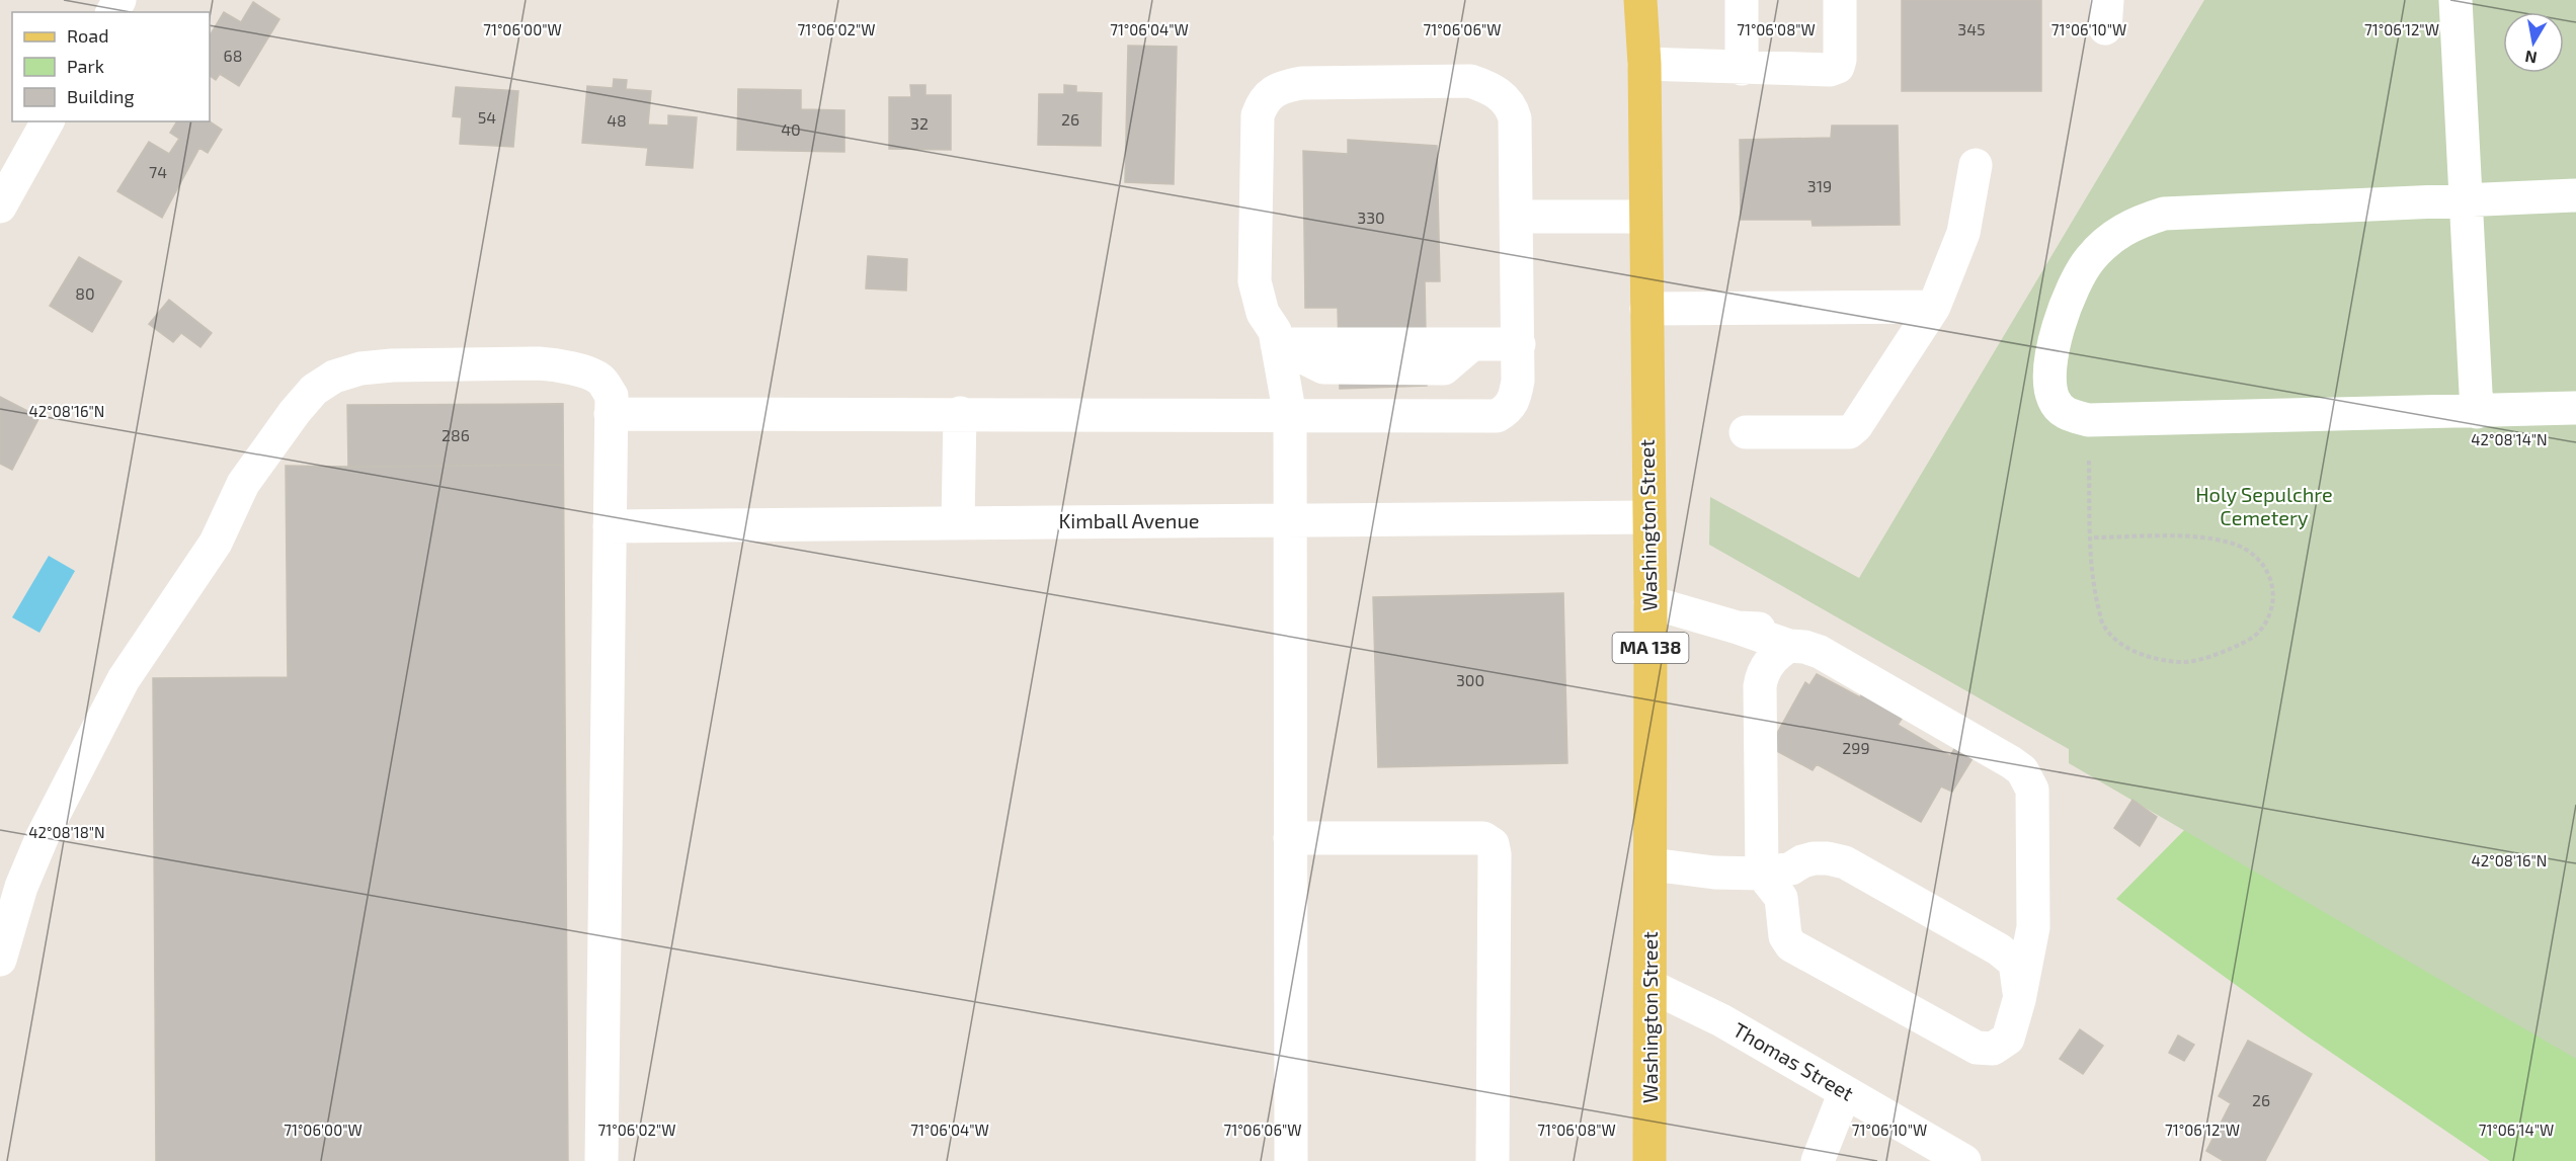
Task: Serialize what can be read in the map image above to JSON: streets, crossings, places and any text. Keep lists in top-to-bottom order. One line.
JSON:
{"streets":{"main road":["Washington Street","MA 138"],"street":["Kimball Avenue","Thomas Street"]},"crossings":[["Kimball Avenue","Washington Street"],["Washington Street","Thomas Street"]],"parks":["Holy Sepulchre Cemetery"],"house_numbers":["345","68","54","26","48","32","40","74","319","330","80","286","300","299","26"],"legend":["Road","Park","Building"],"north":"bottom","coordinates":["71°06'00\"W","71°06'02\"W","71°06'04\"W","71°06'06\"W","71°06'08\"W","71°06'10\"W","71°06'12\"W","42°08'16\"N","42°08'14\"N","42°08'18\"N","71°06'14\"W"]}
